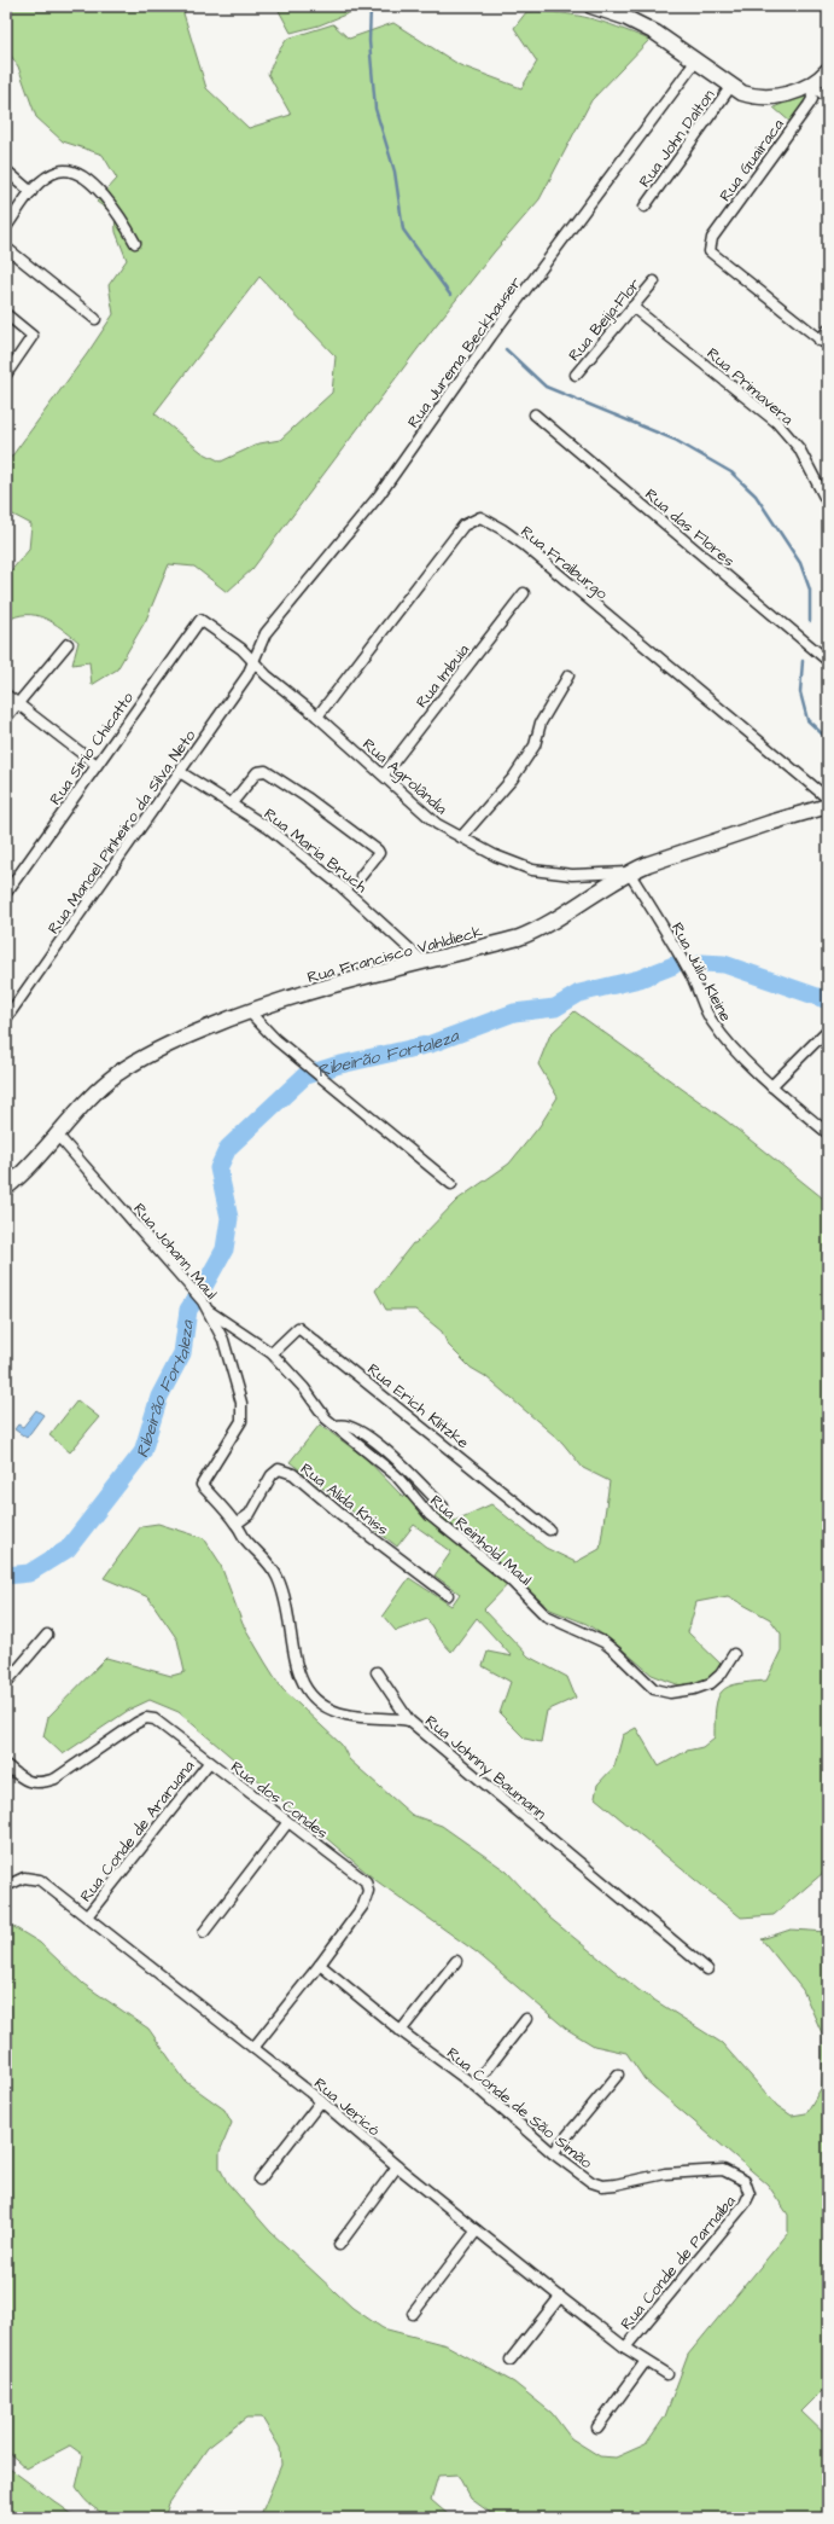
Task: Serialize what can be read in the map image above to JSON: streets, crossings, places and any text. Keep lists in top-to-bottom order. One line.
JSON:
{"streets":{"main road":["Rua Francisco Vahldieck"],"street":["Rua John Dalton","Rua Guairaca","Rua Beija-Flor","Rua Jurema Beckhauser","Rua Primavera","Rua das Flores","Rua Fraiburgo","Rua Imbuia","Rua Sírio Chicatto","Rua Agrolândia","Rua Manoel Pinheiro da Silva Neto","Rua Maria Bruch","Rua Júlio Kleine","Rua Johann Maul","Rua Erich Klitzke","Rua Alida Kniss","Rua Reinhold Maul","Rua Johnny Baumann","Rua dos Condes","Rua Conde de Araruana","Rua Jericó","Rua Conde de São Simão","Rua Conde de Parnaíba"]},"crossings":[["Rua Beija-Flor","Rua Primavera"],["Rua Jurema Beckhauser","Rua Agrolândia"],["Rua Jurema Beckhauser","Rua Manoel Pinheiro da Silva Neto"],["Rua Fraiburgo","Rua Agrolândia"],["Rua Imbuia","Rua Agrolândia"],["Rua Sírio Chicatto","Rua Agrolândia"],["Rua Agrolândia","Rua Manoel Pinheiro da Silva Neto"],["Rua Agrolândia","Rua Francisco Vahldieck"],["Rua Agrolândia","Rua Júlio Kleine"],["Rua Manoel Pinheiro da Silva Neto","Rua Maria Bruch"],["Rua Maria Bruch","Rua Francisco Vahldieck"],["Rua Francisco Vahldieck","Rua Júlio Kleine"],["Rua Francisco Vahldieck","Rua Johann Maul"],["Rua Johann Maul","Rua Alida Kniss"],["Rua Johann Maul","Rua Reinhold Maul"],["Rua Johann Maul","Rua Johnny Baumann"],["Rua Erich Klitzke","Rua Reinhold Maul"],["Rua Alida Kniss","Rua Johnny Baumann"],["Rua dos Condes","Rua Conde de Araruana"],["Rua dos Condes","Rua Jericó"],["Rua dos Condes","Rua Conde de São Simão"],["Rua Conde de Araruana","Rua Jericó"],["Rua Jericó","Rua Conde de Parnaíba"],["Rua Conde de São Simão","Rua Conde de Parnaíba"]],"water":["Ribeirão Fortaleza"]}
